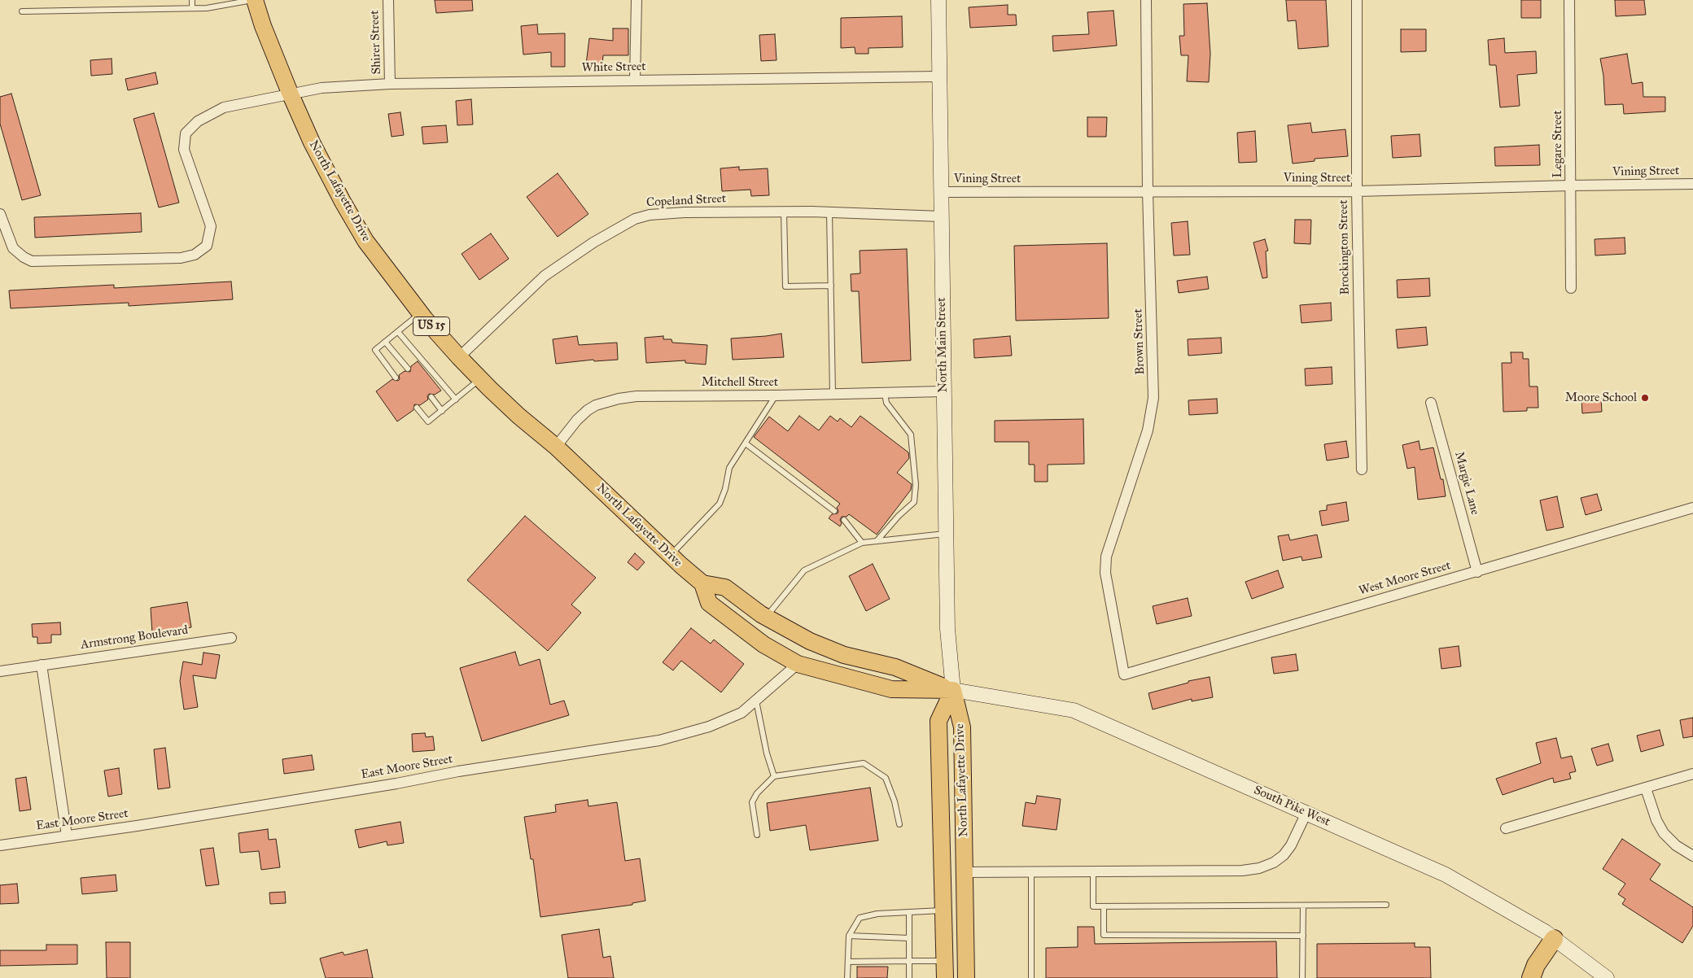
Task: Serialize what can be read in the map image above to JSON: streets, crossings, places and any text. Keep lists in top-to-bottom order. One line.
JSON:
{"streets":{"main road":["North Lafayette Drive","US 15","North Main Street","South Pike West"],"street":["Shirer Street","White Street","Legare Street","Vining Street","Copeland Street","Brockington Street","Brown Street","Mitchell Street","Margie Lane","West Moore Street","Armstrong Boulevard","East Moore Street"]},"crossings":[["Shirer Street","White Street"],["White Street","North Lafayette Drive"],["White Street","North Main Street"],["Legare Street","Vining Street"],["Vining Street","Brockington Street"],["Vining Street","Brown Street"],["Vining Street","North Main Street"],["North Lafayette Drive","Copeland Street"],["North Lafayette Drive","North Main Street"],["North Lafayette Drive","Mitchell Street"],["North Lafayette Drive","South Pike West"],["Copeland Street","North Main Street"],["Brown Street","West Moore Street"],["North Main Street","Mitchell Street"],["North Main Street","South Pike West"],["Margie Lane","West Moore Street"]],"places":["Moore School"]}
